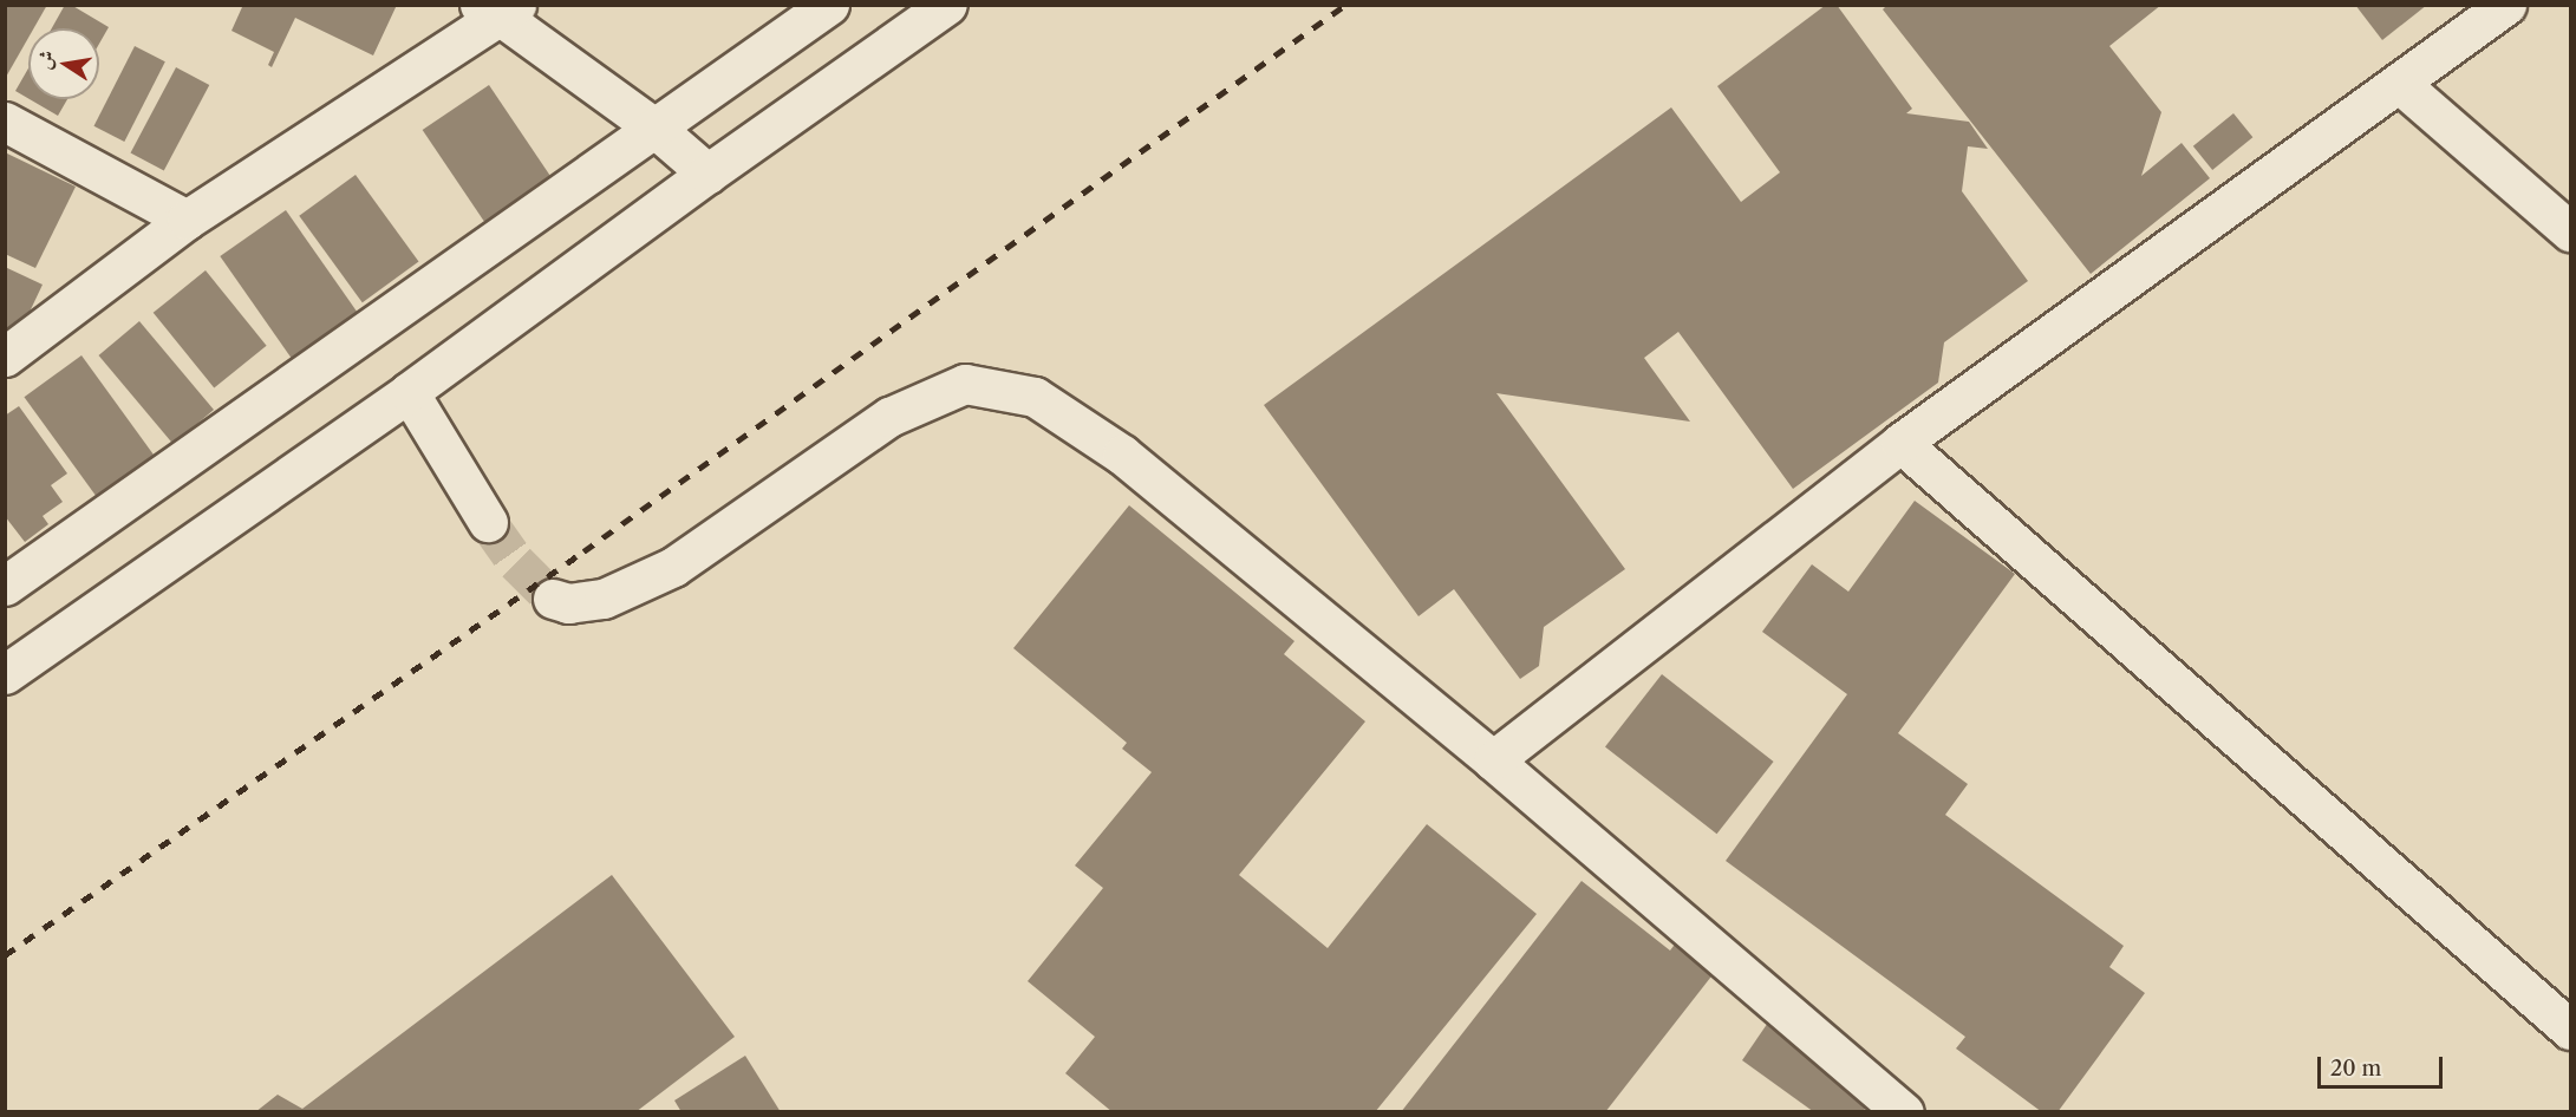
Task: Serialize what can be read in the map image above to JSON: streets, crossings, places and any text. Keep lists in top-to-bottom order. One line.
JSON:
{"scale_bar":"20 m","north":"left"}
